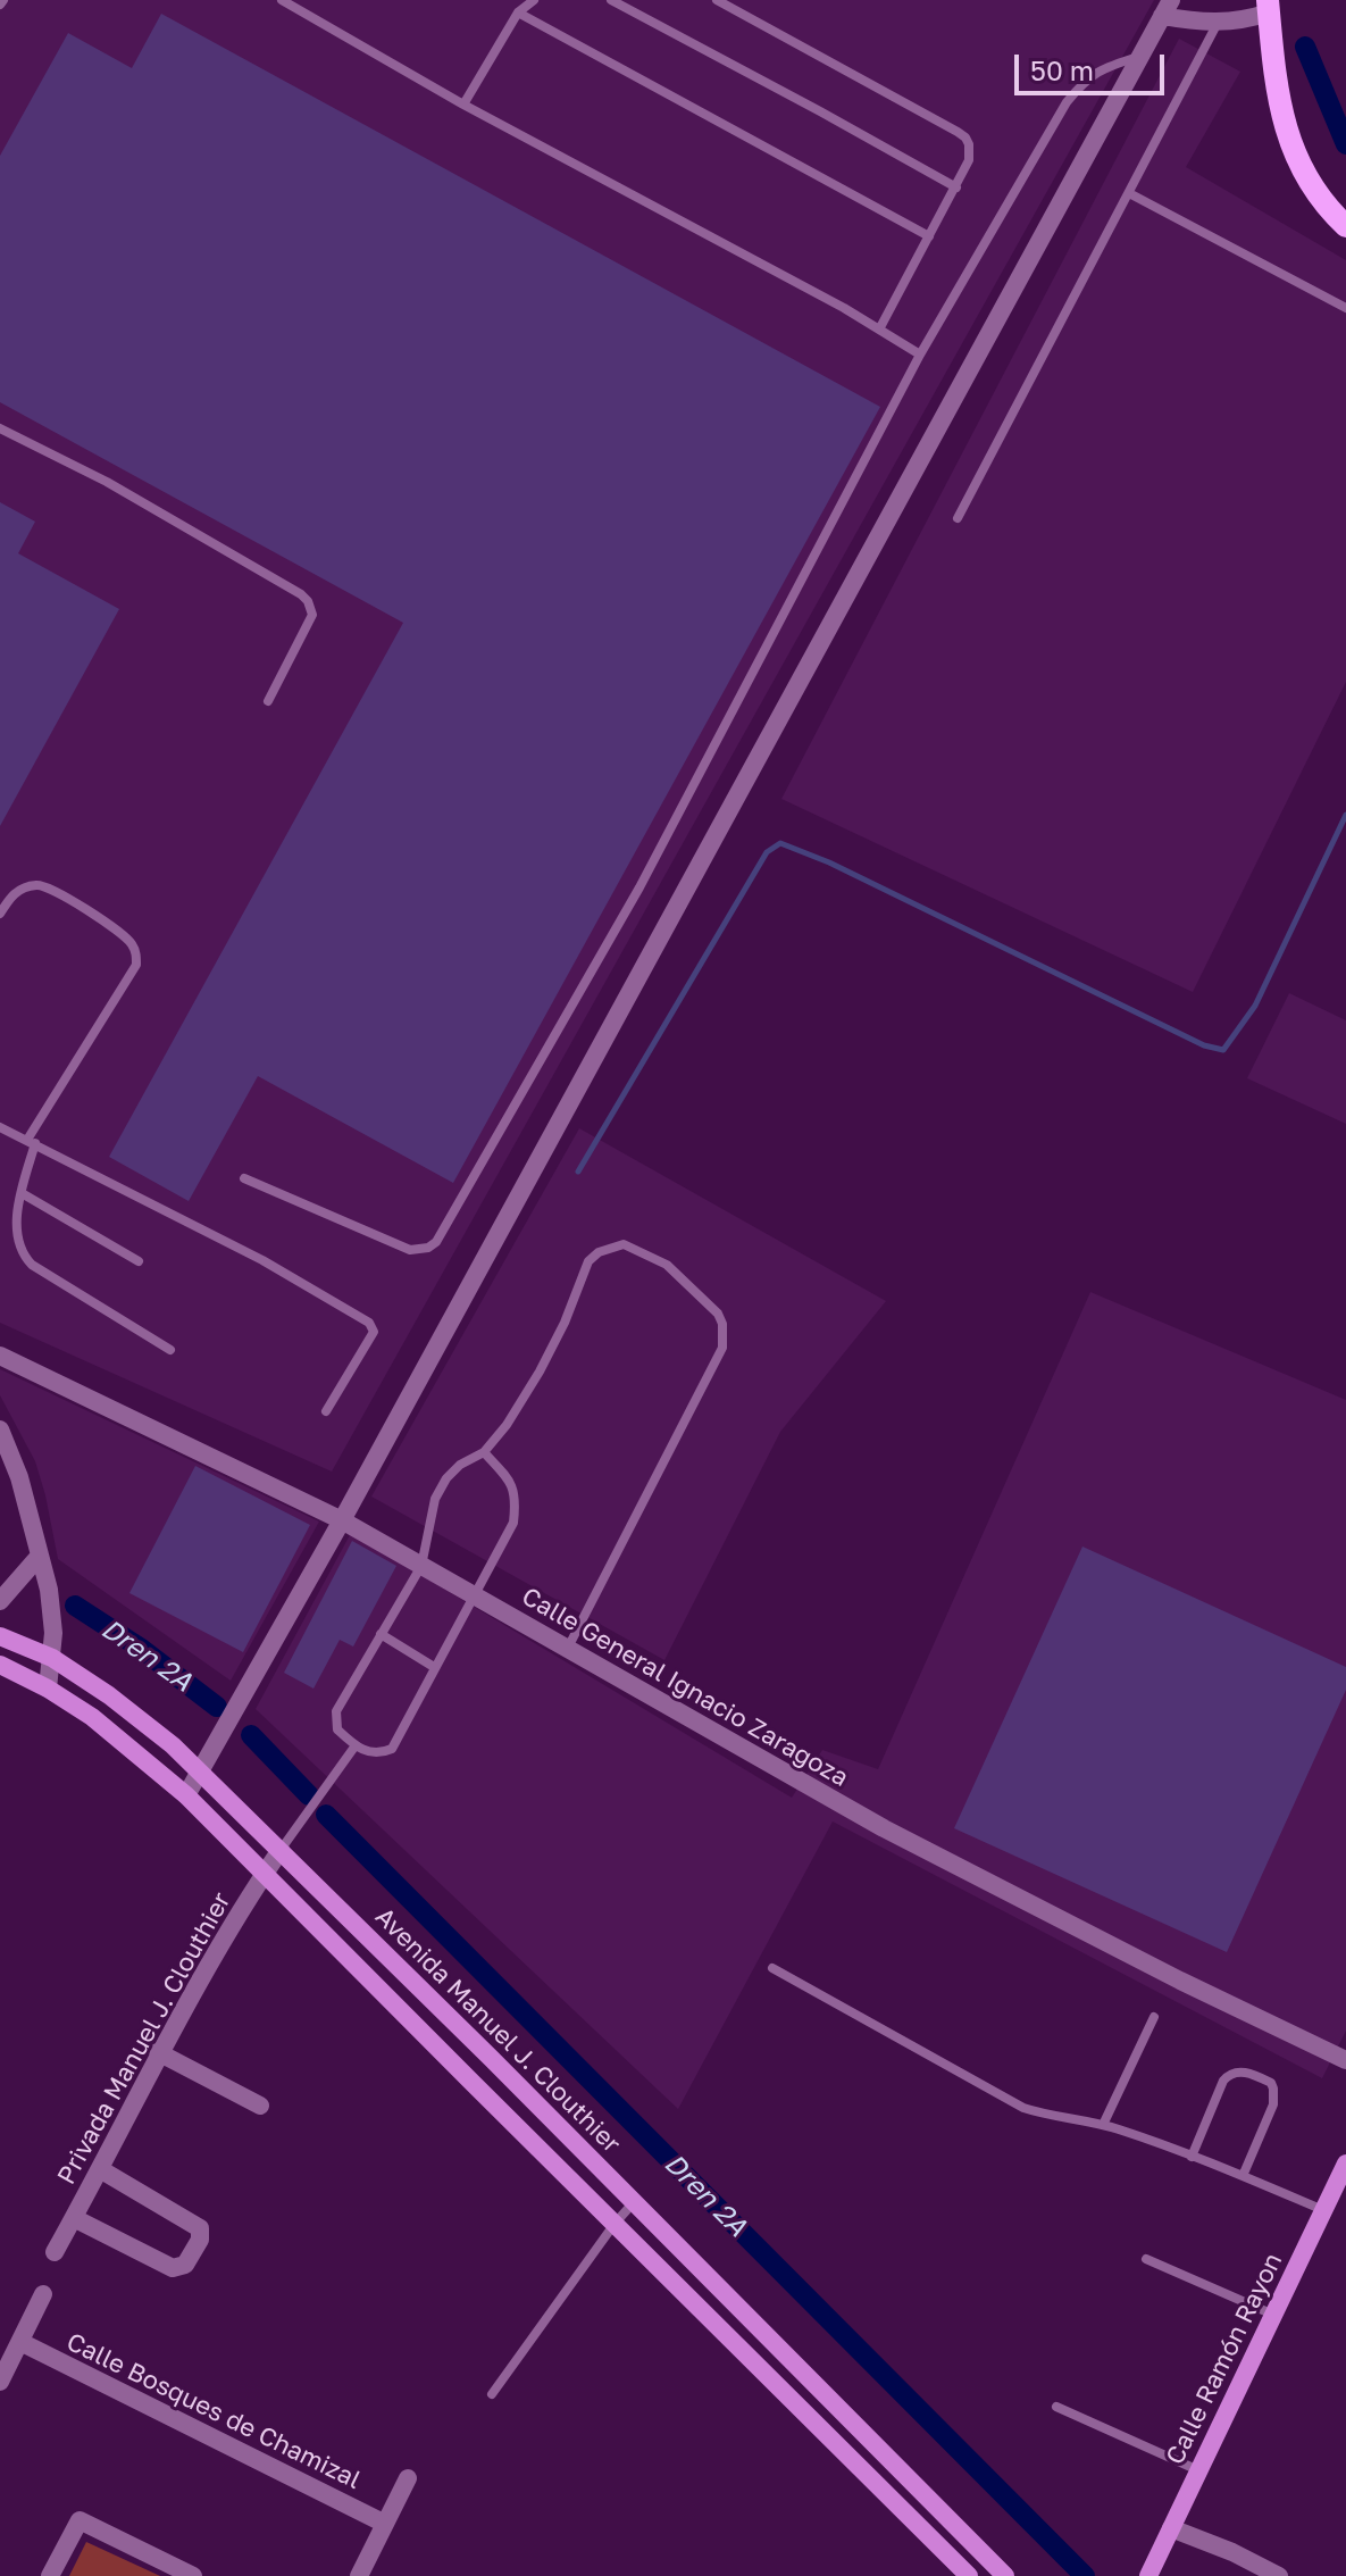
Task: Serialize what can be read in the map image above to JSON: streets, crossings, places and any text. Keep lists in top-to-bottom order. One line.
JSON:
{"streets":{"main road":["Avenida Manuel J. Clouthier","Calle Ramón Rayon"],"street":["Calle General Ignacio Zaragoza","Privada Manuel J. Clouthier","Calle Bosques de Chamizal"]},"crossings":[["Avenida Manuel J. Clouthier","Privada Manuel J. Clouthier"]],"water":["Dren 2A"],"scale_bar":"50 m"}
